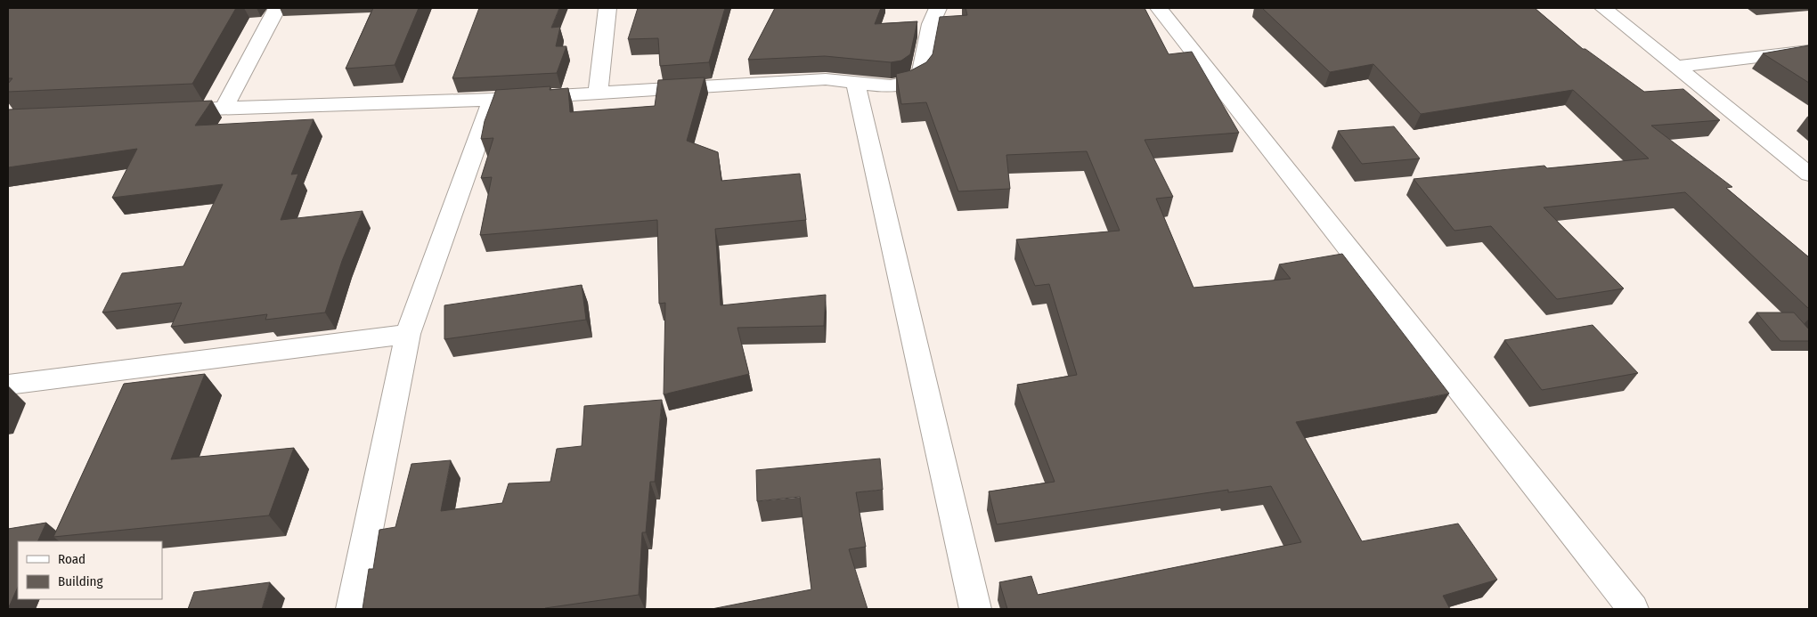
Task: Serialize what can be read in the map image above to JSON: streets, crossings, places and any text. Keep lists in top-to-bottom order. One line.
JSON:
{"legend":["Road","Building"]}
